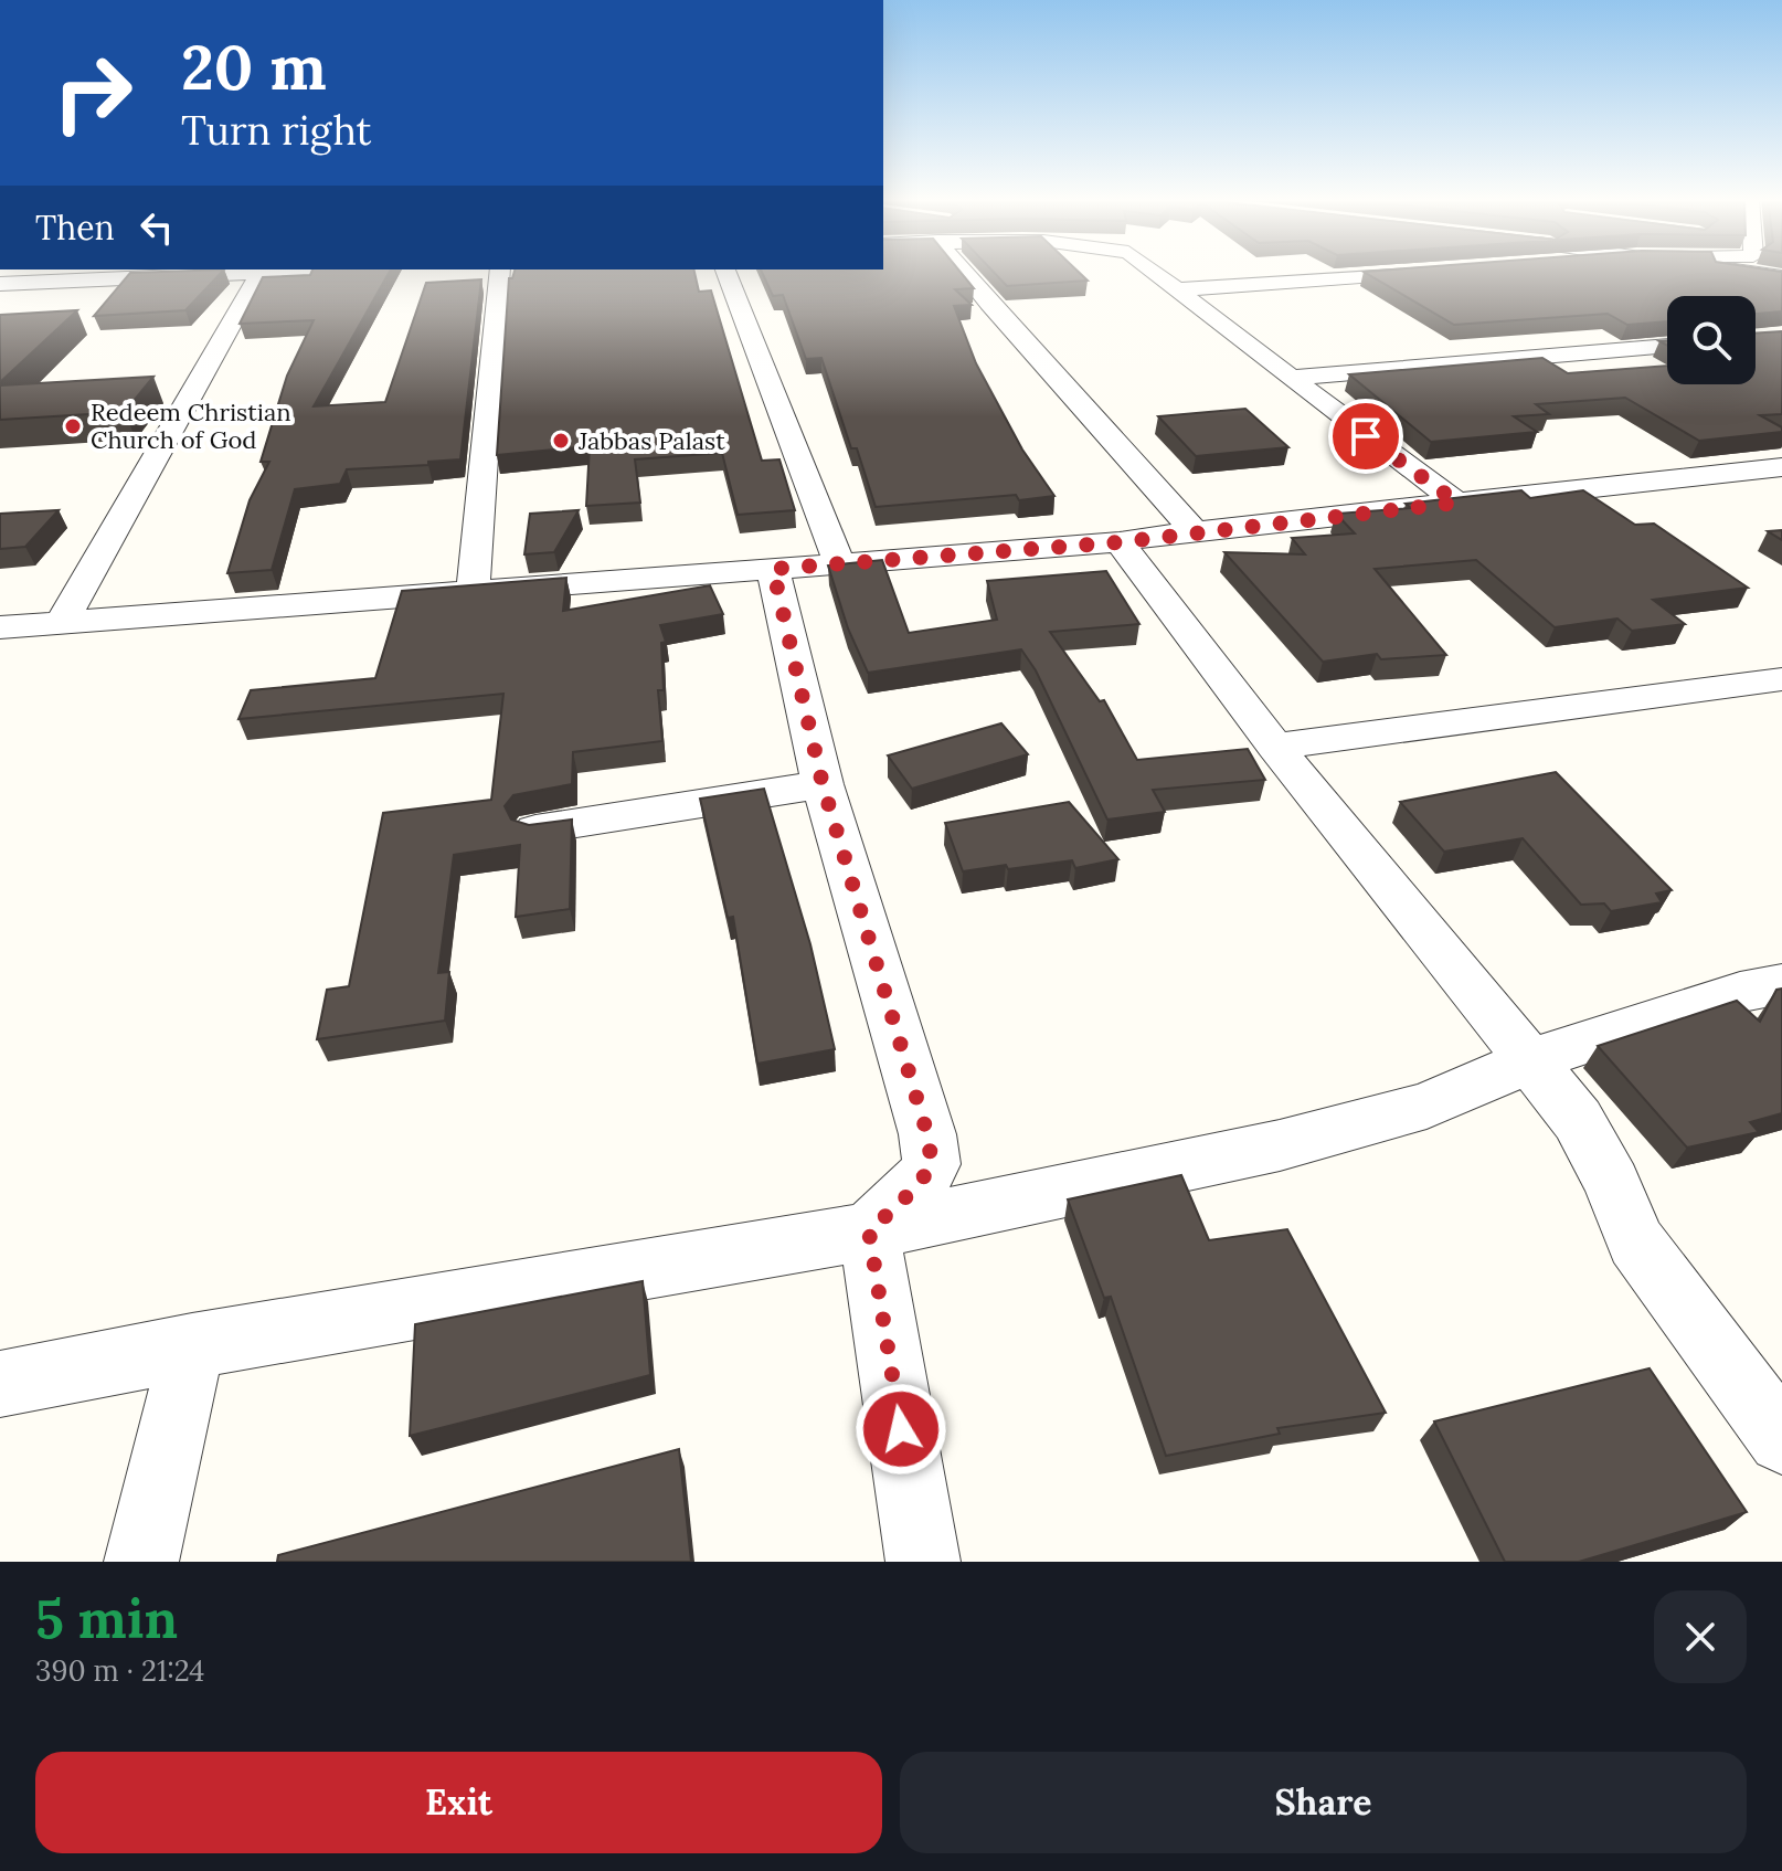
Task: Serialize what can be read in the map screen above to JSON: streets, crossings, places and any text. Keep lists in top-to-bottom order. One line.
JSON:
{"places":["Redeem Christian Church of God","Jabbas Palast"],"page":{"turn":["20 m","Turn right"],"then":"Then","heading":["5 min","390 m · 21:24"],"buttons":["Exit","Share"]}}
